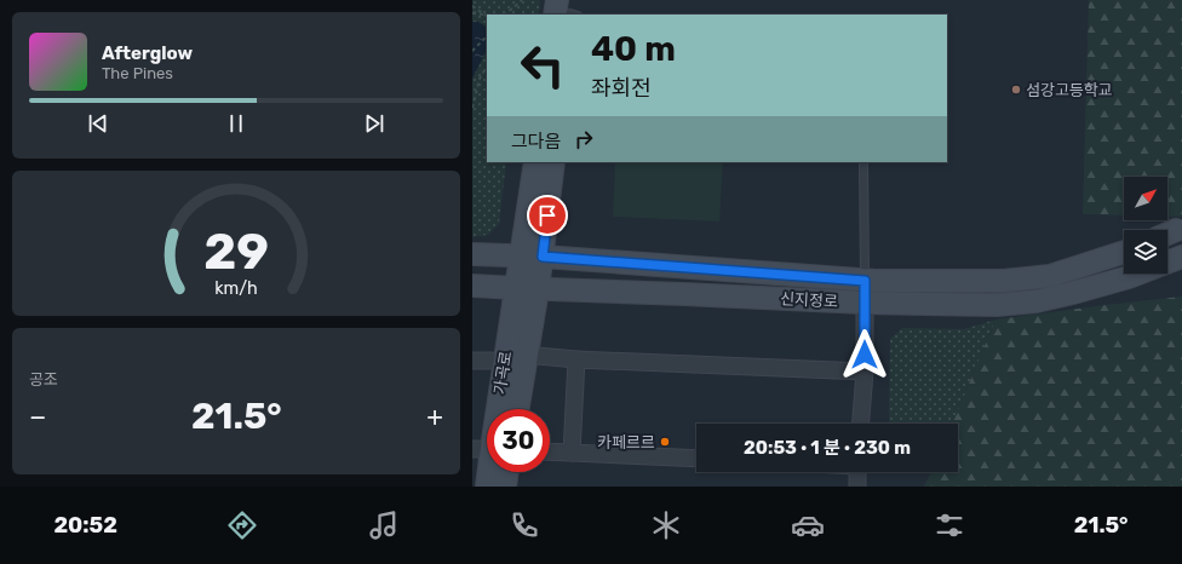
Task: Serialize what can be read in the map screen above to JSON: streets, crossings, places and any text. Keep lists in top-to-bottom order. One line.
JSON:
{"streets":{"street":["신지정로","가곡로"]},"crossings":[["신지정로","가곡로"]],"places":["섬강고등학교","카페르르"],"north":"top right","page":{"turn":["40 m","좌회전"],"song":["Afterglow","The Pines"],"then":"그다음","tile":"공조","heat":["−","21.5°","+"],"limit":"30","trip":"20:53 · 1 분 · 230 m","tabs":["20:52","21.5°"],"gauge":["29","km/h"]}}
